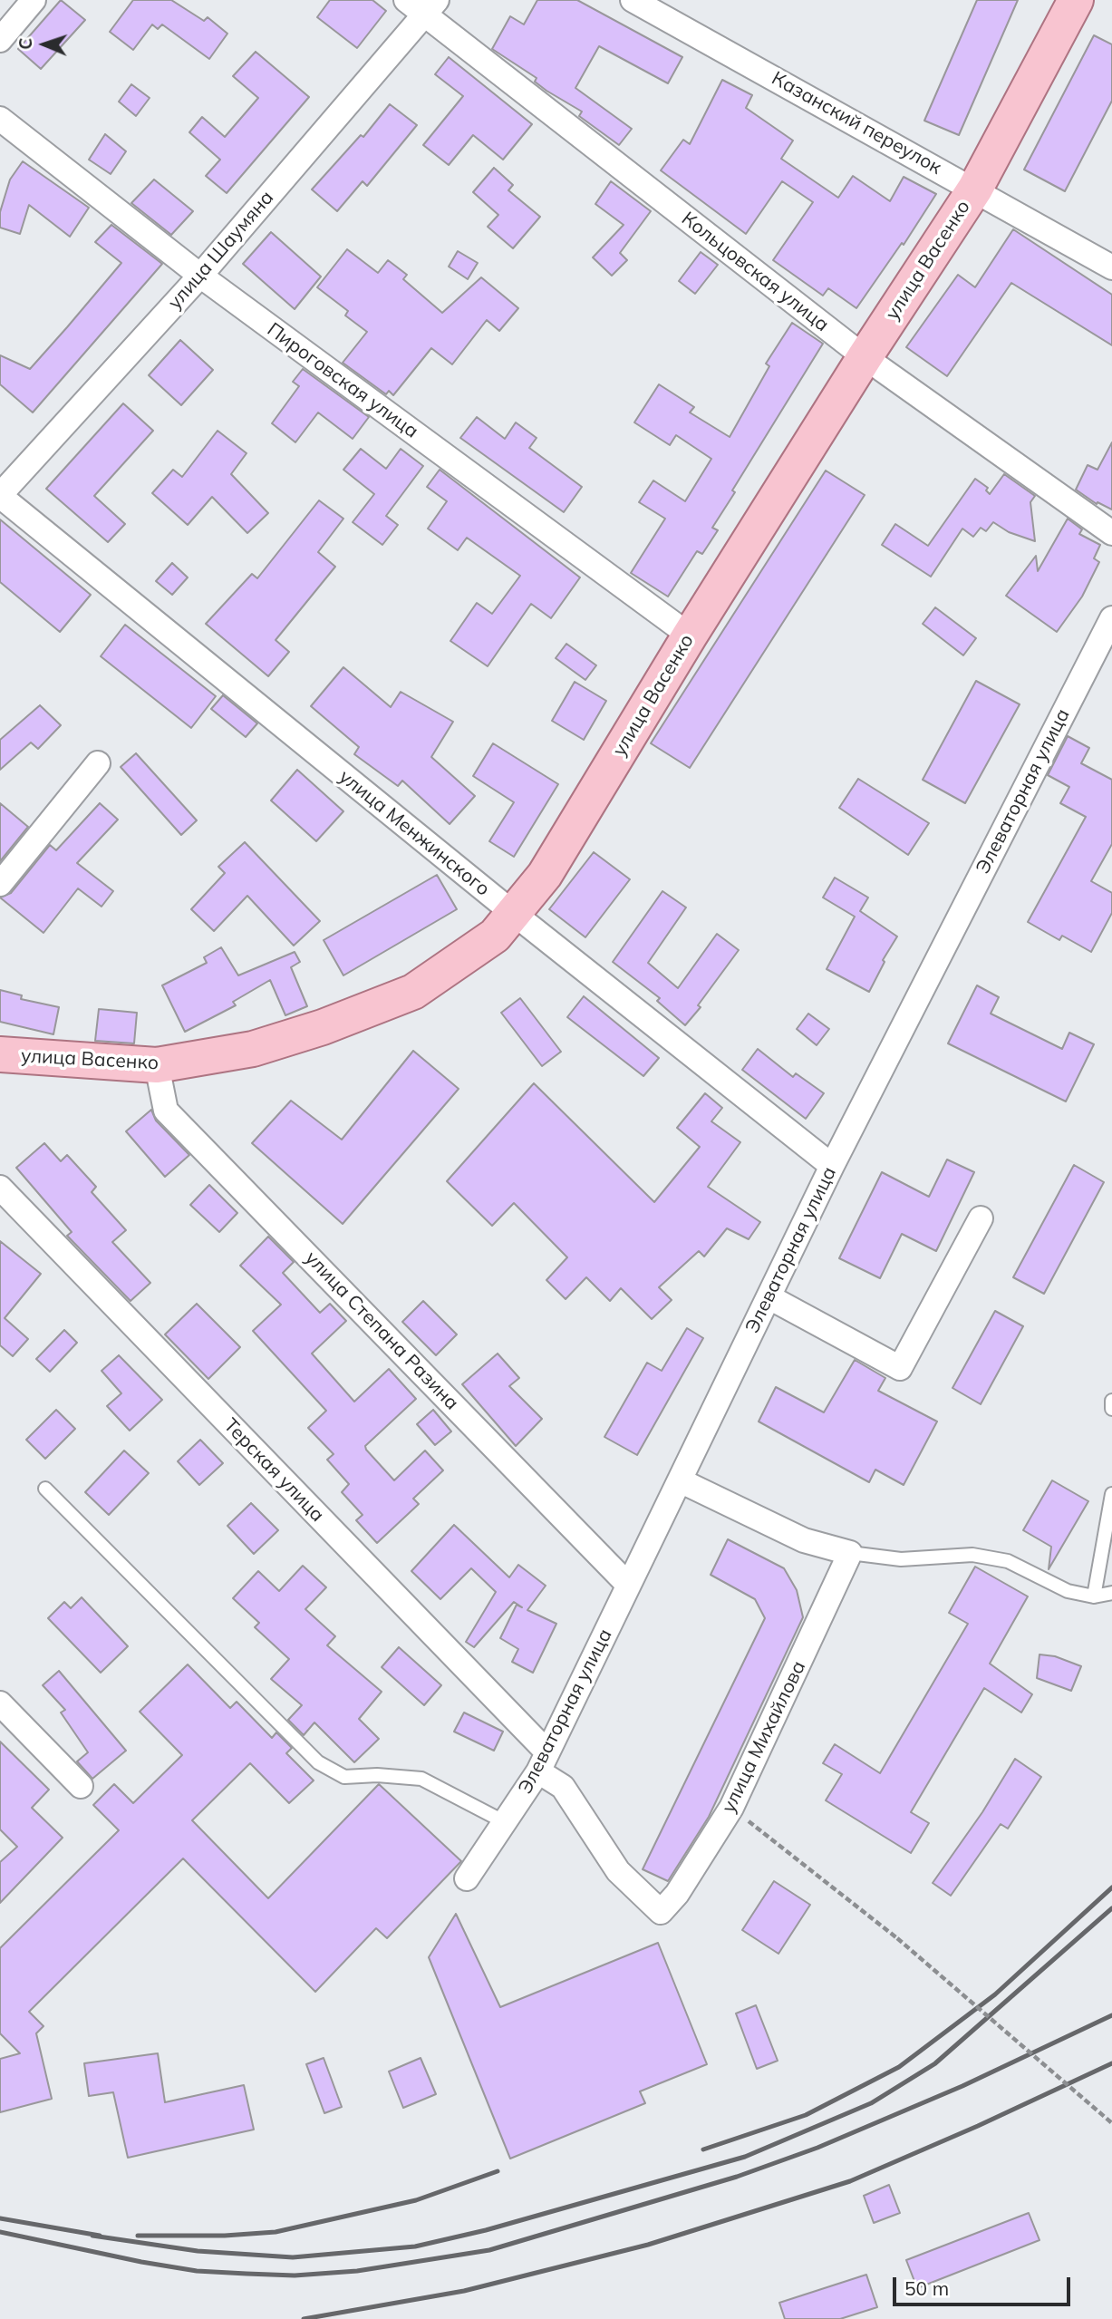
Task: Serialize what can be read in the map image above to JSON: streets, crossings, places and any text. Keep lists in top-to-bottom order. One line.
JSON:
{"streets":{"main road":["улица Васенко"],"street":["Казанский переулок","улица Шаумяна","Кольцовская улица","Пироговская улица","Элеваторная улица","улица Менжинского","улица Степана Разина","Терская улица","улица Михайлова"]},"crossings":[["Казанский переулок","улица Васенко"],["улица Шаумяна","Кольцовская улица"],["улица Шаумяна","Пироговская улица"],["улица Шаумяна","улица Менжинского"],["улица Васенко","Кольцовская улица"],["улица Васенко","Пироговская улица"],["улица Васенко","улица Менжинского"],["улица Васенко","улица Степана Разина"],["Элеваторная улица","улица Менжинского"],["Элеваторная улица","улица Степана Разина"],["Элеваторная улица","Терская улица"],["Терская улица","улица Михайлова"]],"scale_bar":"50 m","north":"left"}
